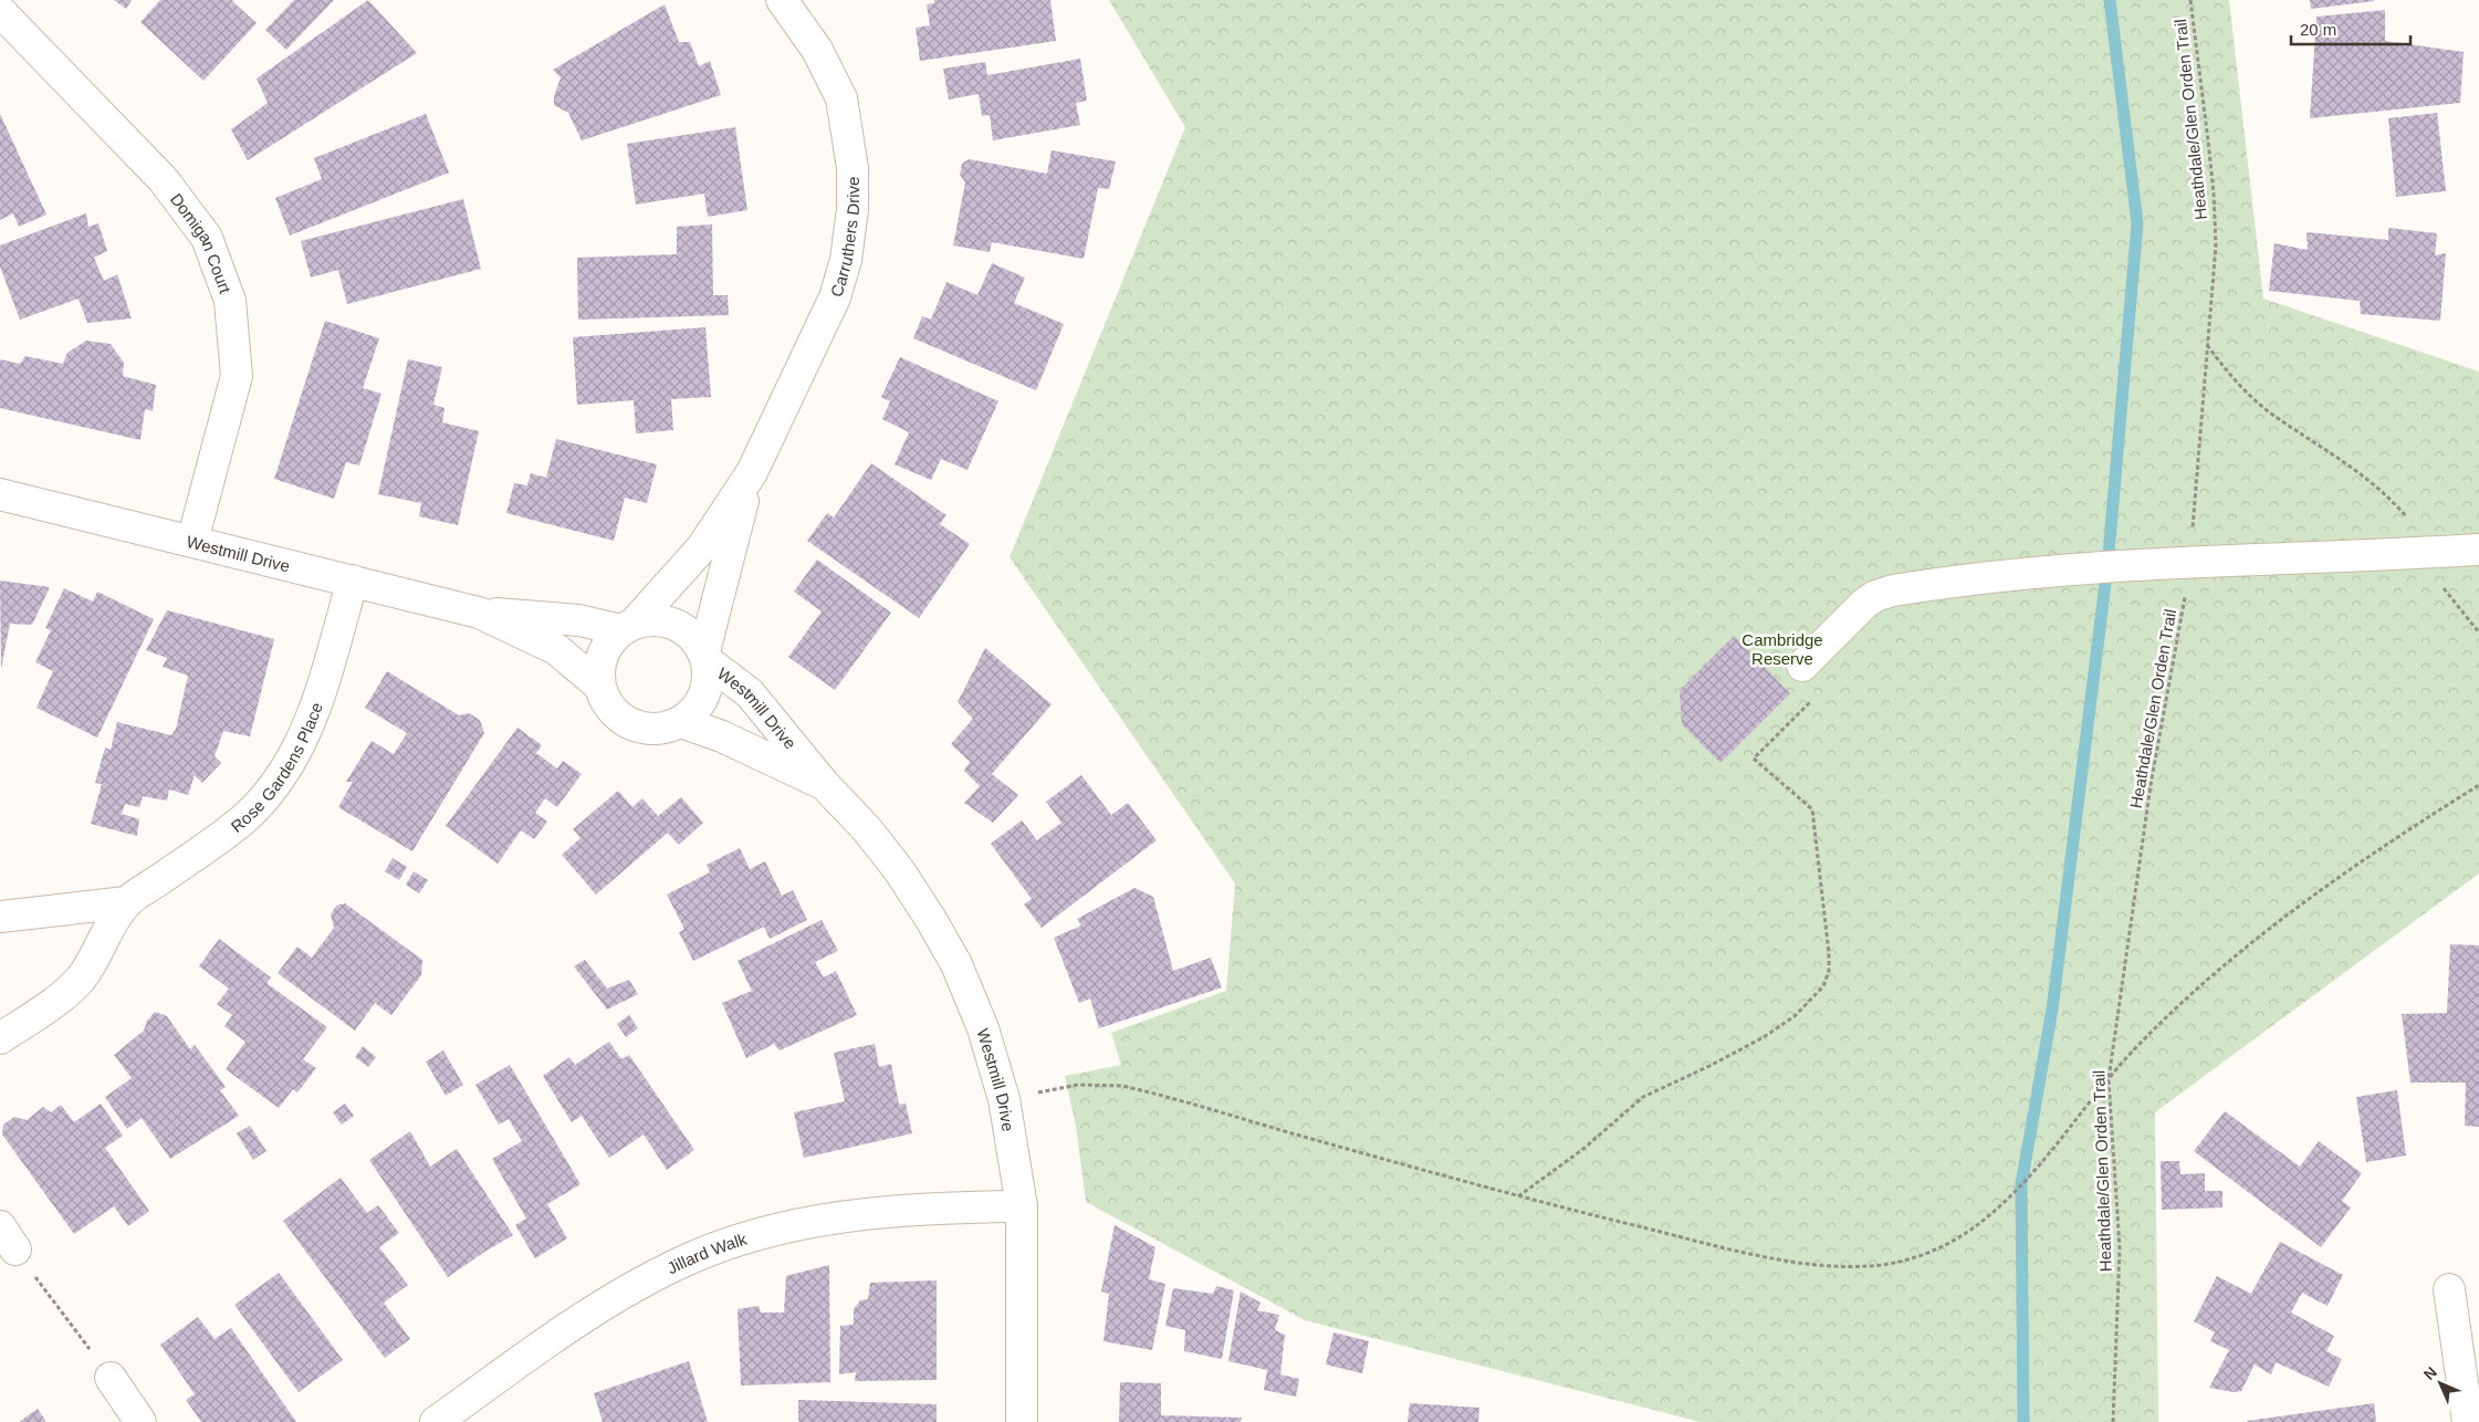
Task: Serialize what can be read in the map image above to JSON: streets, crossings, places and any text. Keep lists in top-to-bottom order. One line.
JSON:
{"streets":{"street":["Carruthers Drive","Domigan Court","Westmill Drive","Rose Gardens Place","Jillard Walk"],"path":["Heathdale/Glen Orden Trail"]},"crossings":[["Carruthers Drive","Westmill Drive"],["Domigan Court","Westmill Drive"],["Westmill Drive","Rose Gardens Place"],["Westmill Drive","Jillard Walk"]],"parks":["Cambridge Reserve"],"scale_bar":"20 m","north":"top left"}
